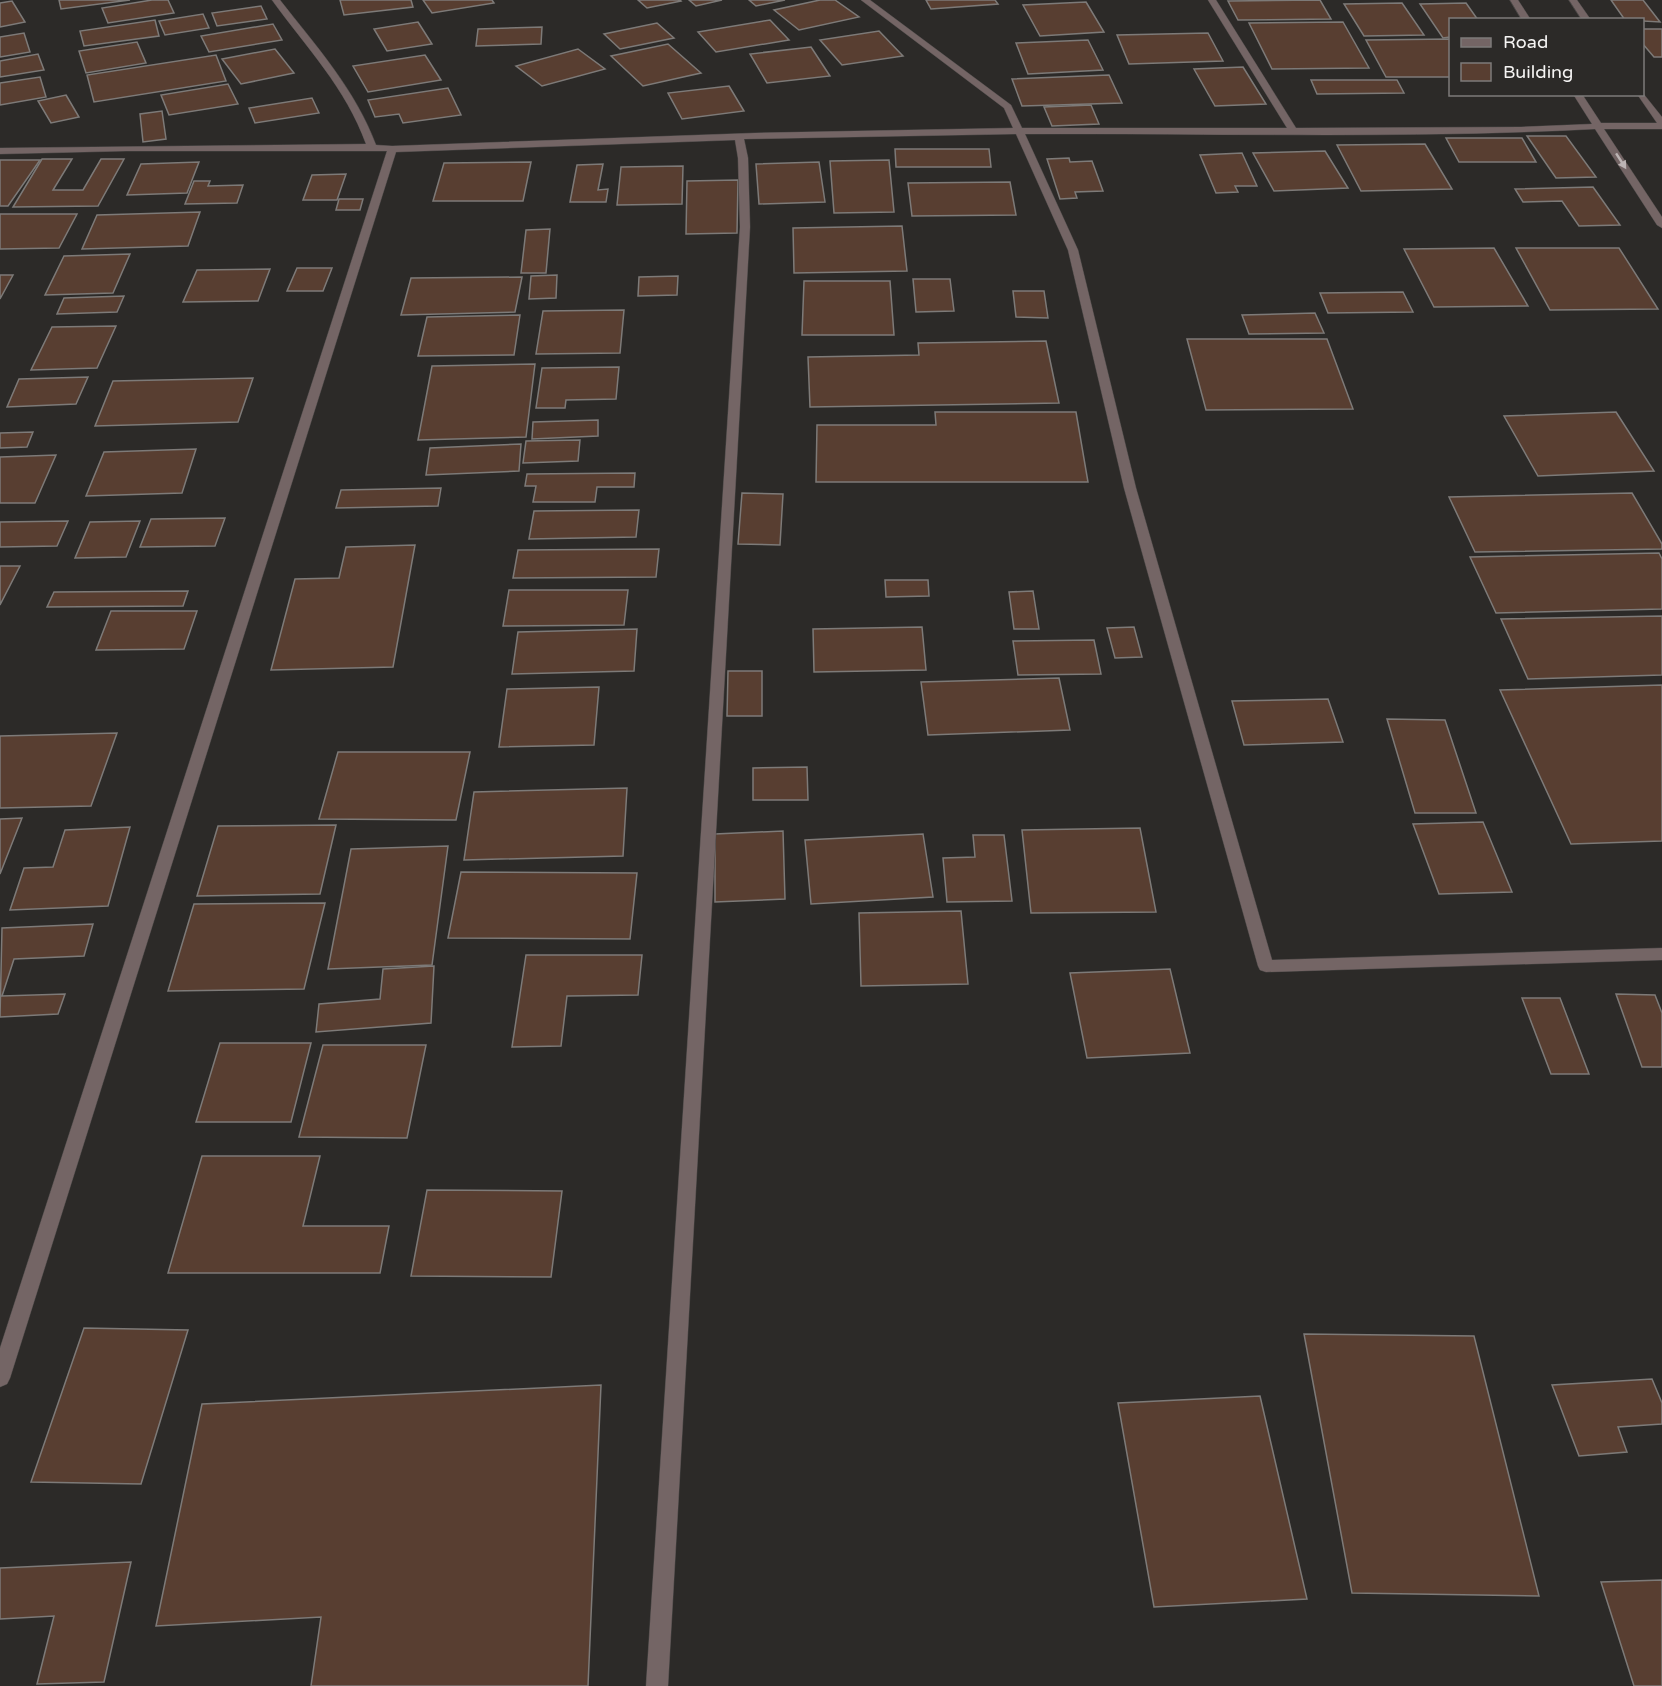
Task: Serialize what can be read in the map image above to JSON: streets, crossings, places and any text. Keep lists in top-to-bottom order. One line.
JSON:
{"legend":["Road","Building"]}
